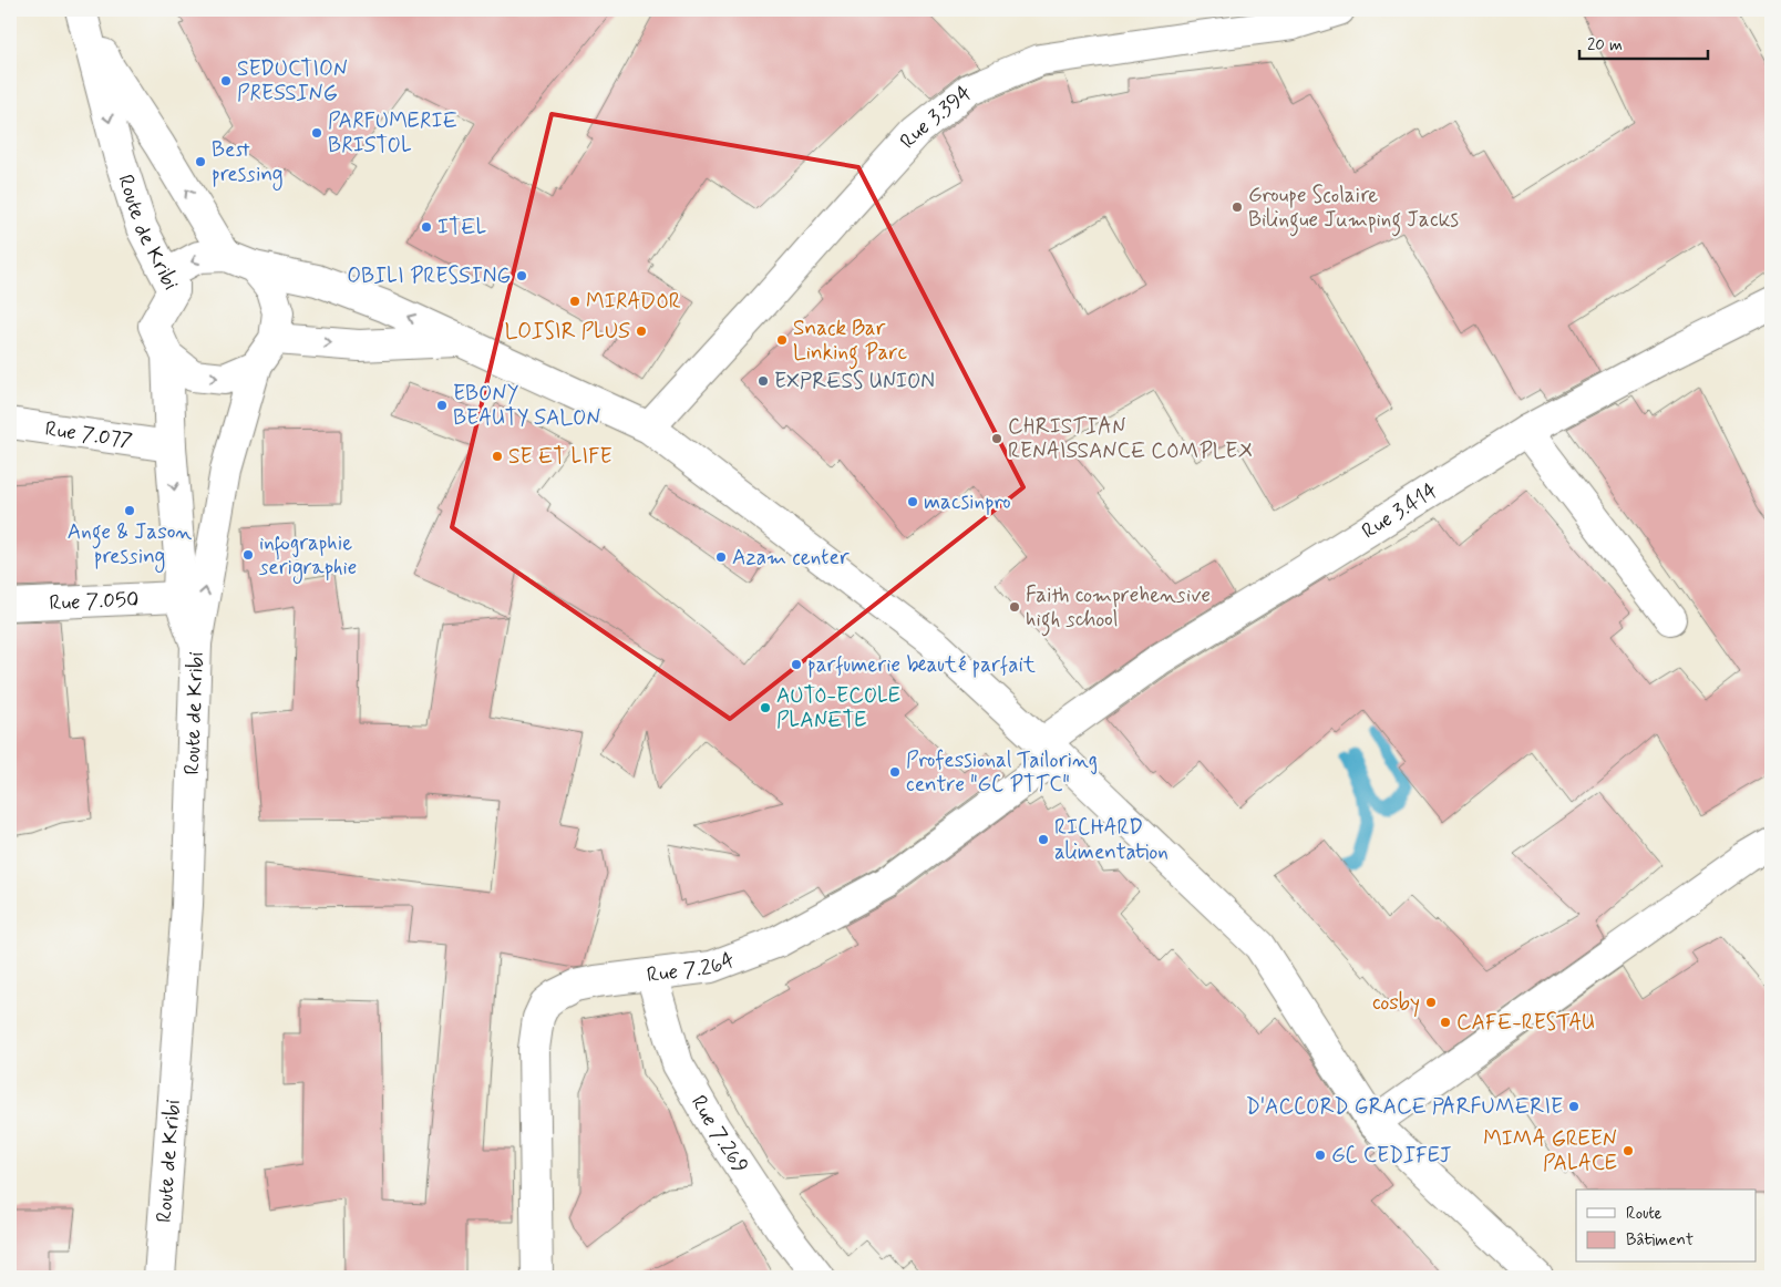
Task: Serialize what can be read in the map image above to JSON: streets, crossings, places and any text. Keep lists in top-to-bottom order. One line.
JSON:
{"streets":{"main road":["Rue 3.394","Route de Kribi","Rue 7.077","Rue 3.414","Rue 7.050","Rue 7.264","Rue 7.269"]},"crossings":[["Route de Kribi","Rue 7.077"],["Route de Kribi","Rue 7.050"],["Rue 3.414","Rue 7.264"],["Rue 7.264","Rue 7.269"]],"places":["SEDUCTION PRESSING","PARFUMERIE BRISTOL","Best pressing","Groupe Scolaire Bilingue Jumping Jacks","ITEL","OBILI PRESSING","MIRADOR","LOISIR PLUS","Snack Bar Linking Parc","EXPRESS UNION","EBONY BEAUTY SALON","CHRISTIAN RENAISSANCE COMPLEX","SE ET LIFE","macsinpro","Ange & Jason pressing","infographie serigraphie","Azam center","Faith comprehensive high school","parfumerie beauté parfait","AUTO-ECOLE PLANETE","Professional Tailoring centre \"GC PTTC\"","RICHARD alimentation","cosby","CAFE-RESTAU","D'ACCORD GRACE PARFUMERIE","MIMA GREEN PALACE","GC CEDIFEJ"],"legend":["Route","Bâtiment"],"scale_bar":"20 m"}
